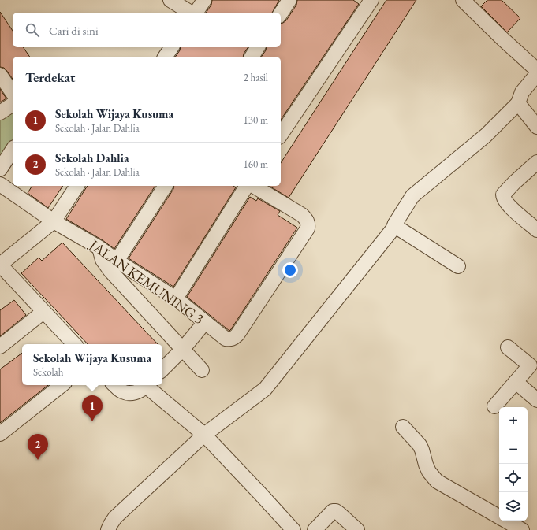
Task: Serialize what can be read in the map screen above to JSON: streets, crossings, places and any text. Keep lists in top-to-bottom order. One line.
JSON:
{"streets":{"street":["JALAN KEMUNING 3"]},"page":{"search":"Cari di sini","heading":["Terdekat","2 hasil"],"list":[{"mark":"1","name":"Sekolah Wijaya Kusuma","note":"Sekolah · Jalan Dahlia","value":"130 m"},{"mark":"2","name":"Sekolah Dahlia","note":"Sekolah · Jalan Dahlia","value":"160 m"}],"popup":["Sekolah Wijaya Kusuma","Sekolah"],"pins":["1","2"],"map_buttons":["+","−"]}}
